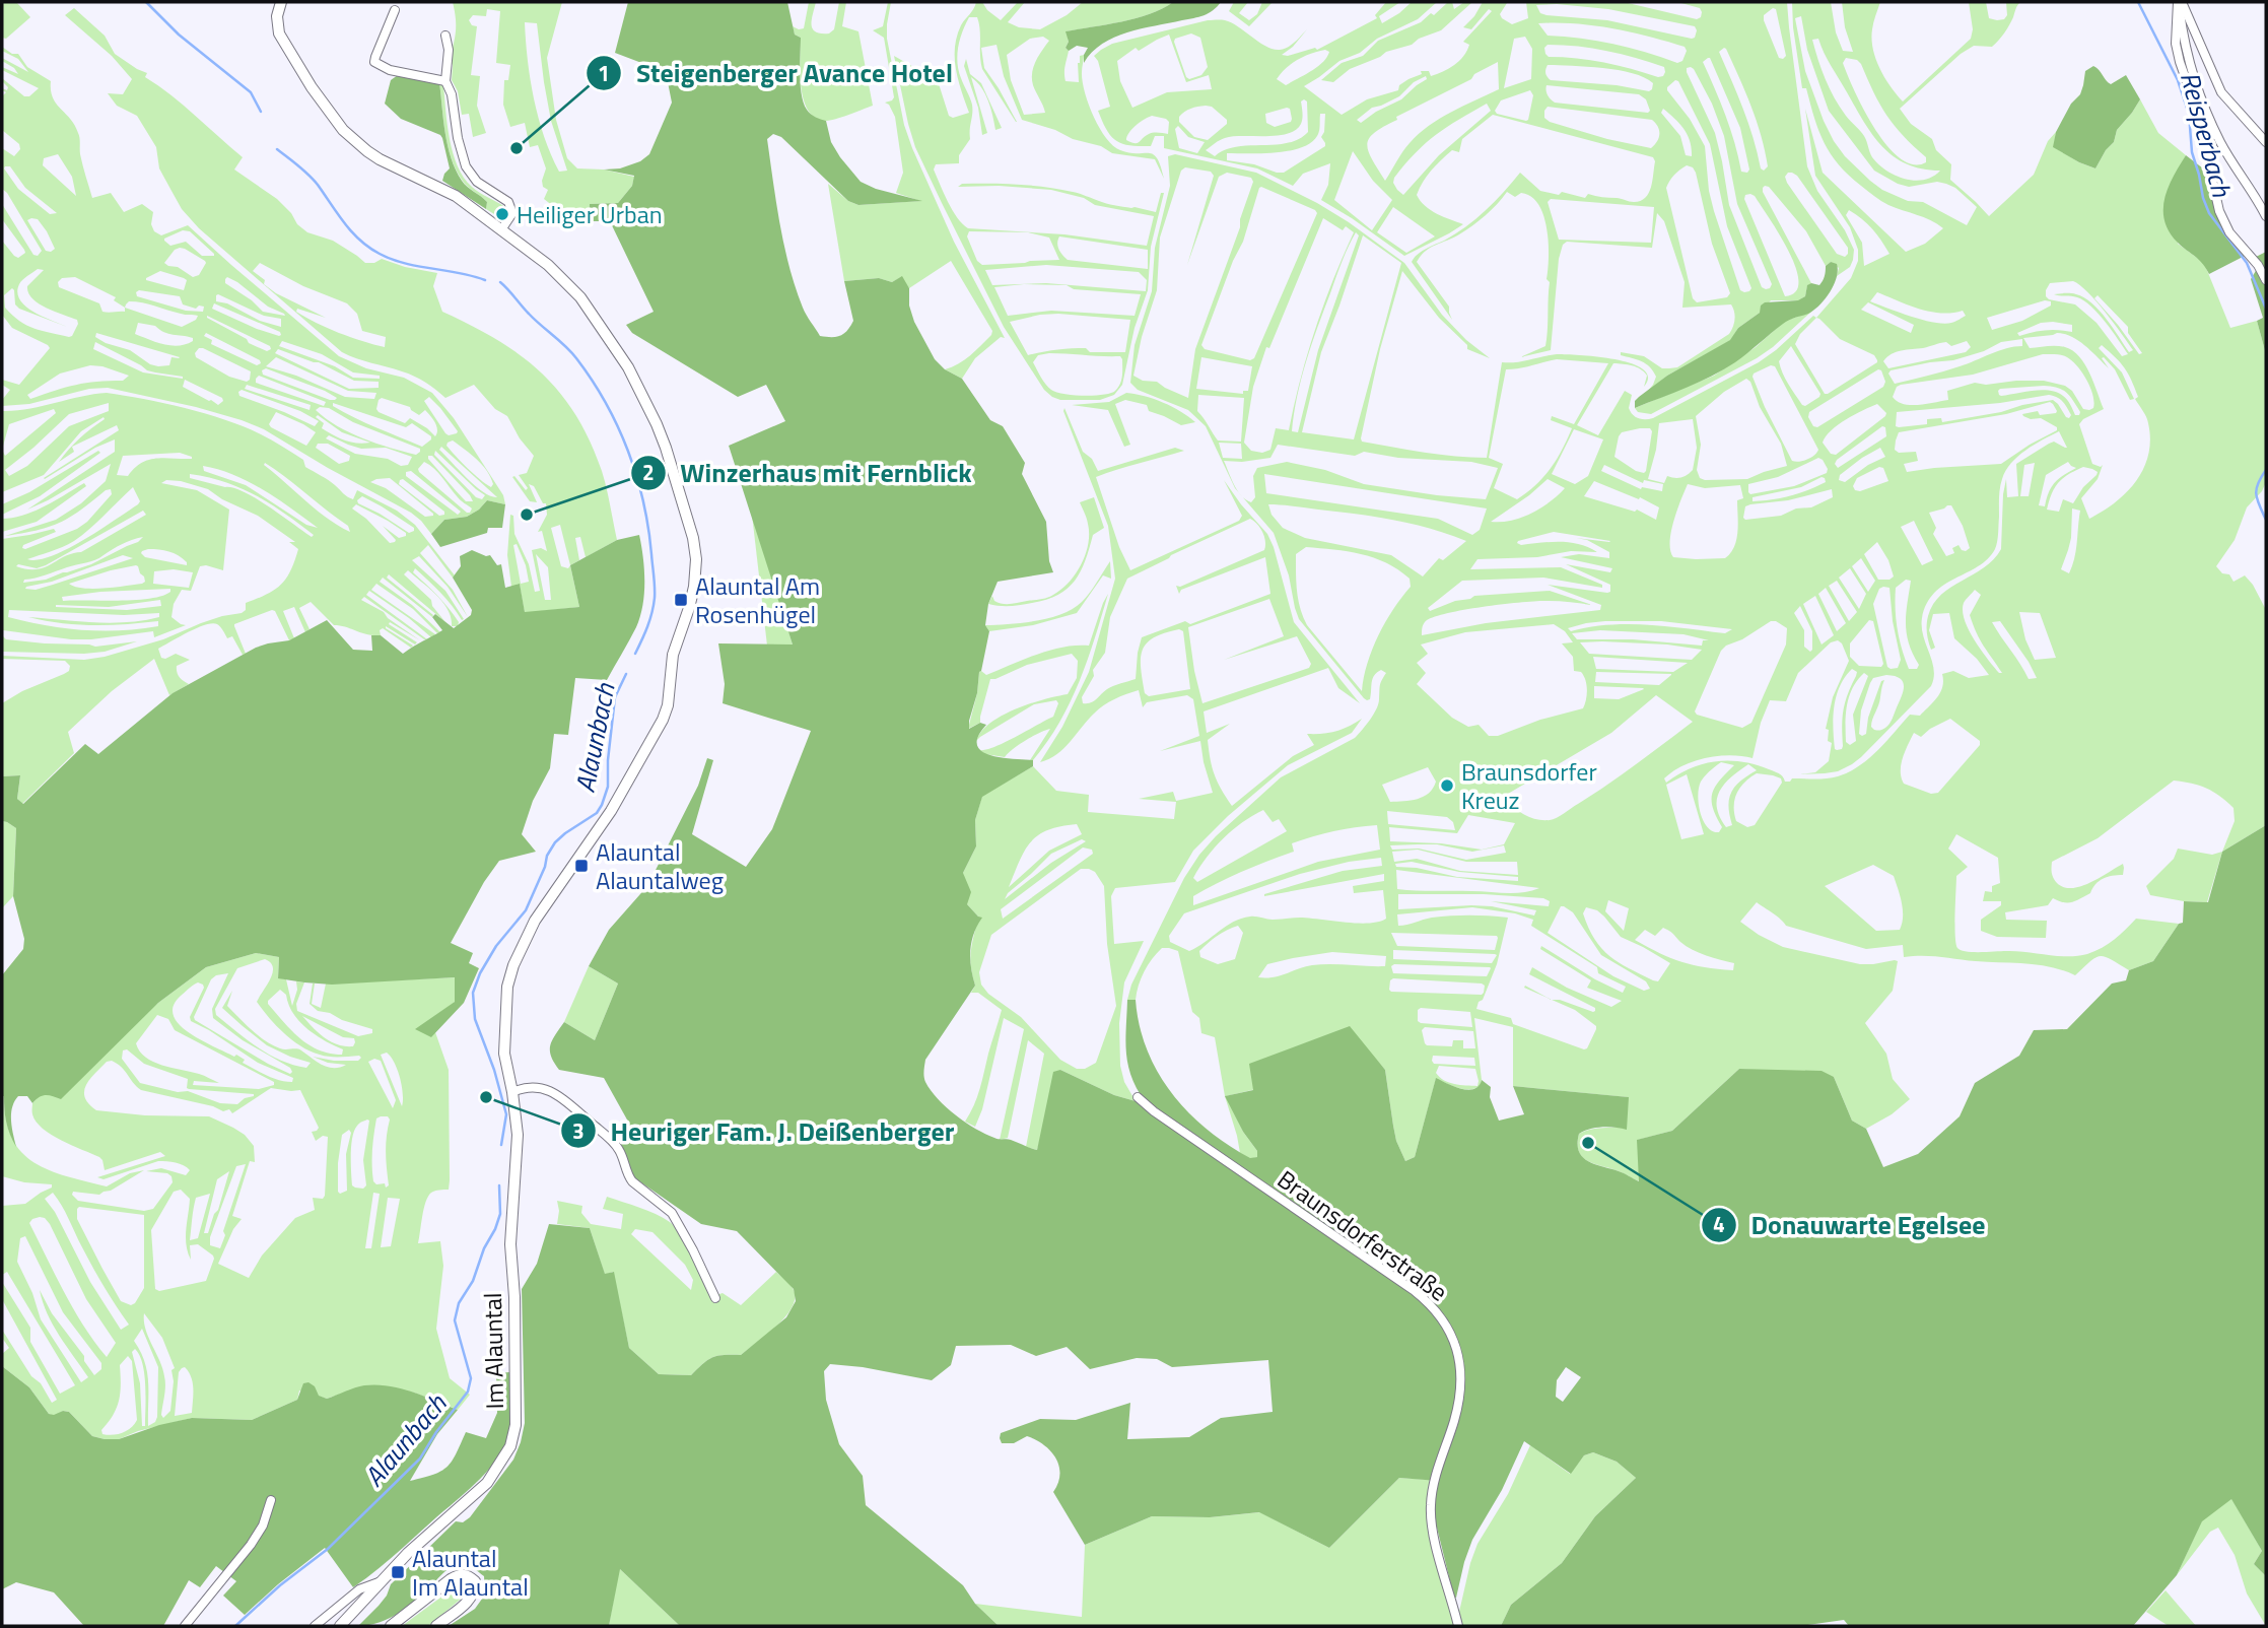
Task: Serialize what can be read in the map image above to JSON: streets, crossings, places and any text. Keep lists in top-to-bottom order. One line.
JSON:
{"streets":{"street":["Braunsdorferstraße","Im Alauntal"]},"water":["Reisperbach","Alaunbach"],"places":{"other":["Steigenberger Avance Hotel","Heiliger Urban","Winzerhaus mit Fernblick","Braunsdorfer Kreuz","Heuriger Fam. J. Deißenberger","Donauwarte Egelsee"],"transit":["Alauntal Am Rosenhügel","Alauntal Alauntalweg","Alauntal Im Alauntal"]}}
